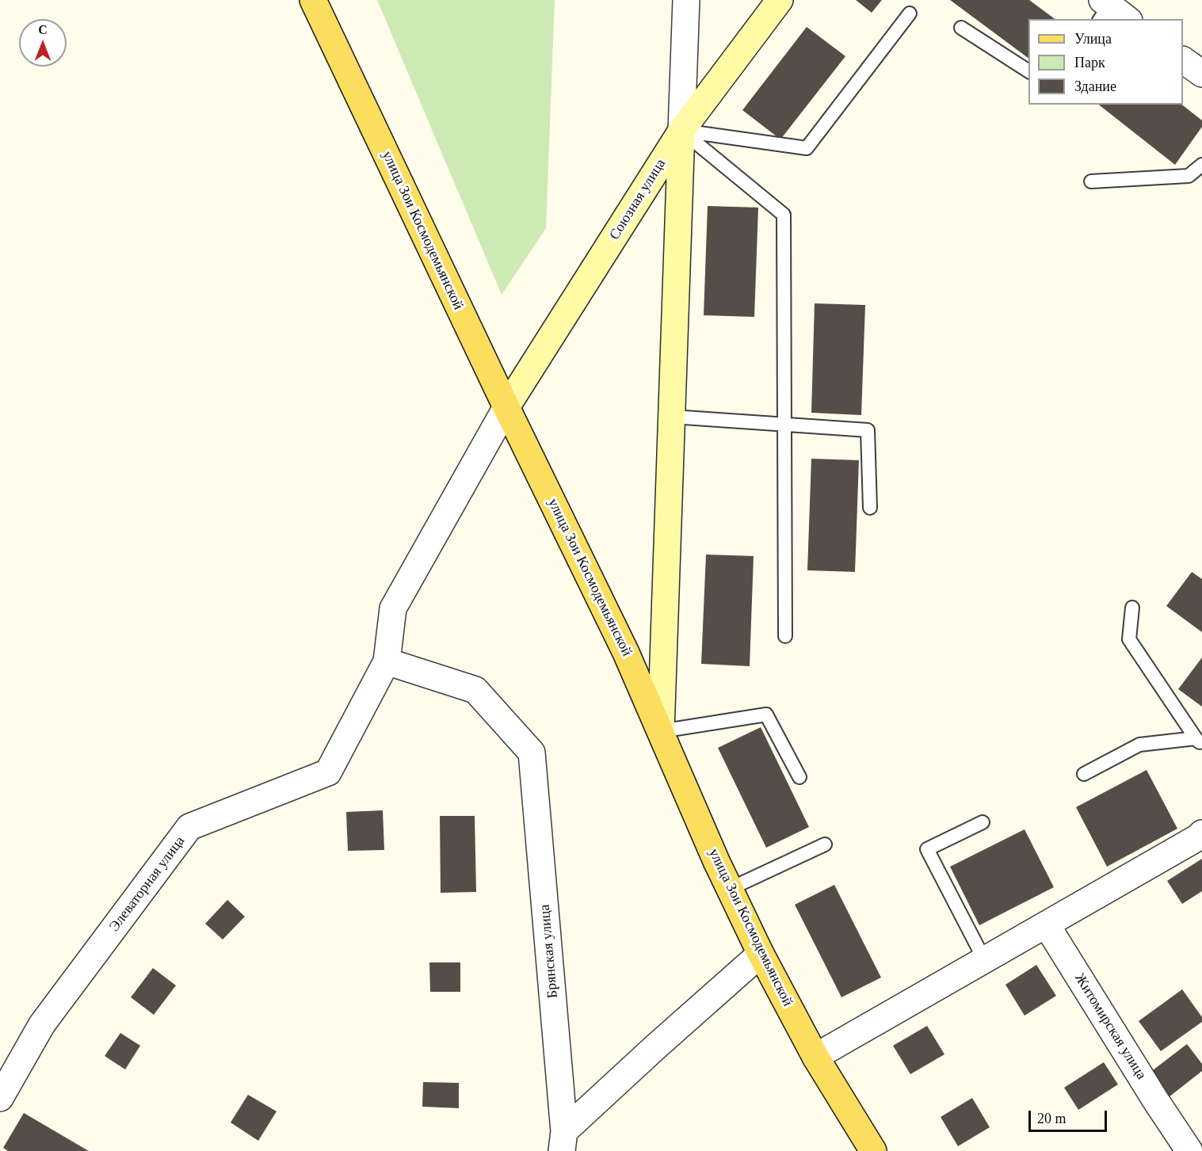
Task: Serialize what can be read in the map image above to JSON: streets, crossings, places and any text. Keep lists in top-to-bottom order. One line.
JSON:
{"streets":{"main road":["улица Зои Космодемьянской"],"street":["Союзная улица","Элеваторная улица","Брянская улица","Житомирская улица"]},"crossings":[["Союзная улица","улица Зои Космодемьянской"],["Элеваторная улица","Брянская улица"]],"legend":["Улица","Парк","Здание"],"scale_bar":"20 m","north":"top"}
